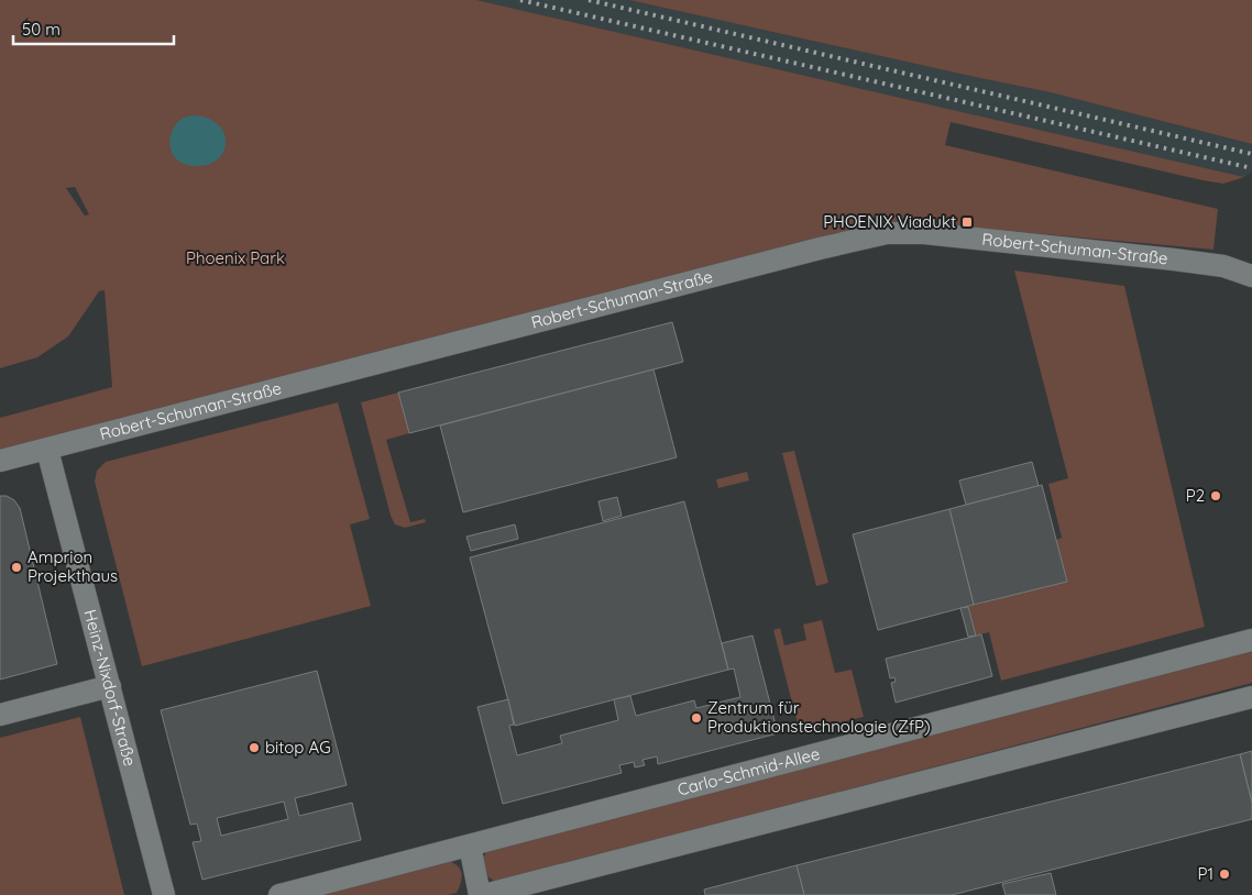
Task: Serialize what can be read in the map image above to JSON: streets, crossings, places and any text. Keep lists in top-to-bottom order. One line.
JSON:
{"streets":{"street":["Robert-Schuman-Straße","Heinz-Nixdorf-Straße","Carlo-Schmid-Allee"]},"crossings":[["Robert-Schuman-Straße","Heinz-Nixdorf-Straße"]],"parks":["Phoenix Park"],"places":{"transit":["PHOENIX Viadukt"],"other":["P2","Amprion Projekthaus","Zentrum für Produktionstechnologie (ZfP)","bitop AG","P1"]},"scale_bar":"50 m"}
